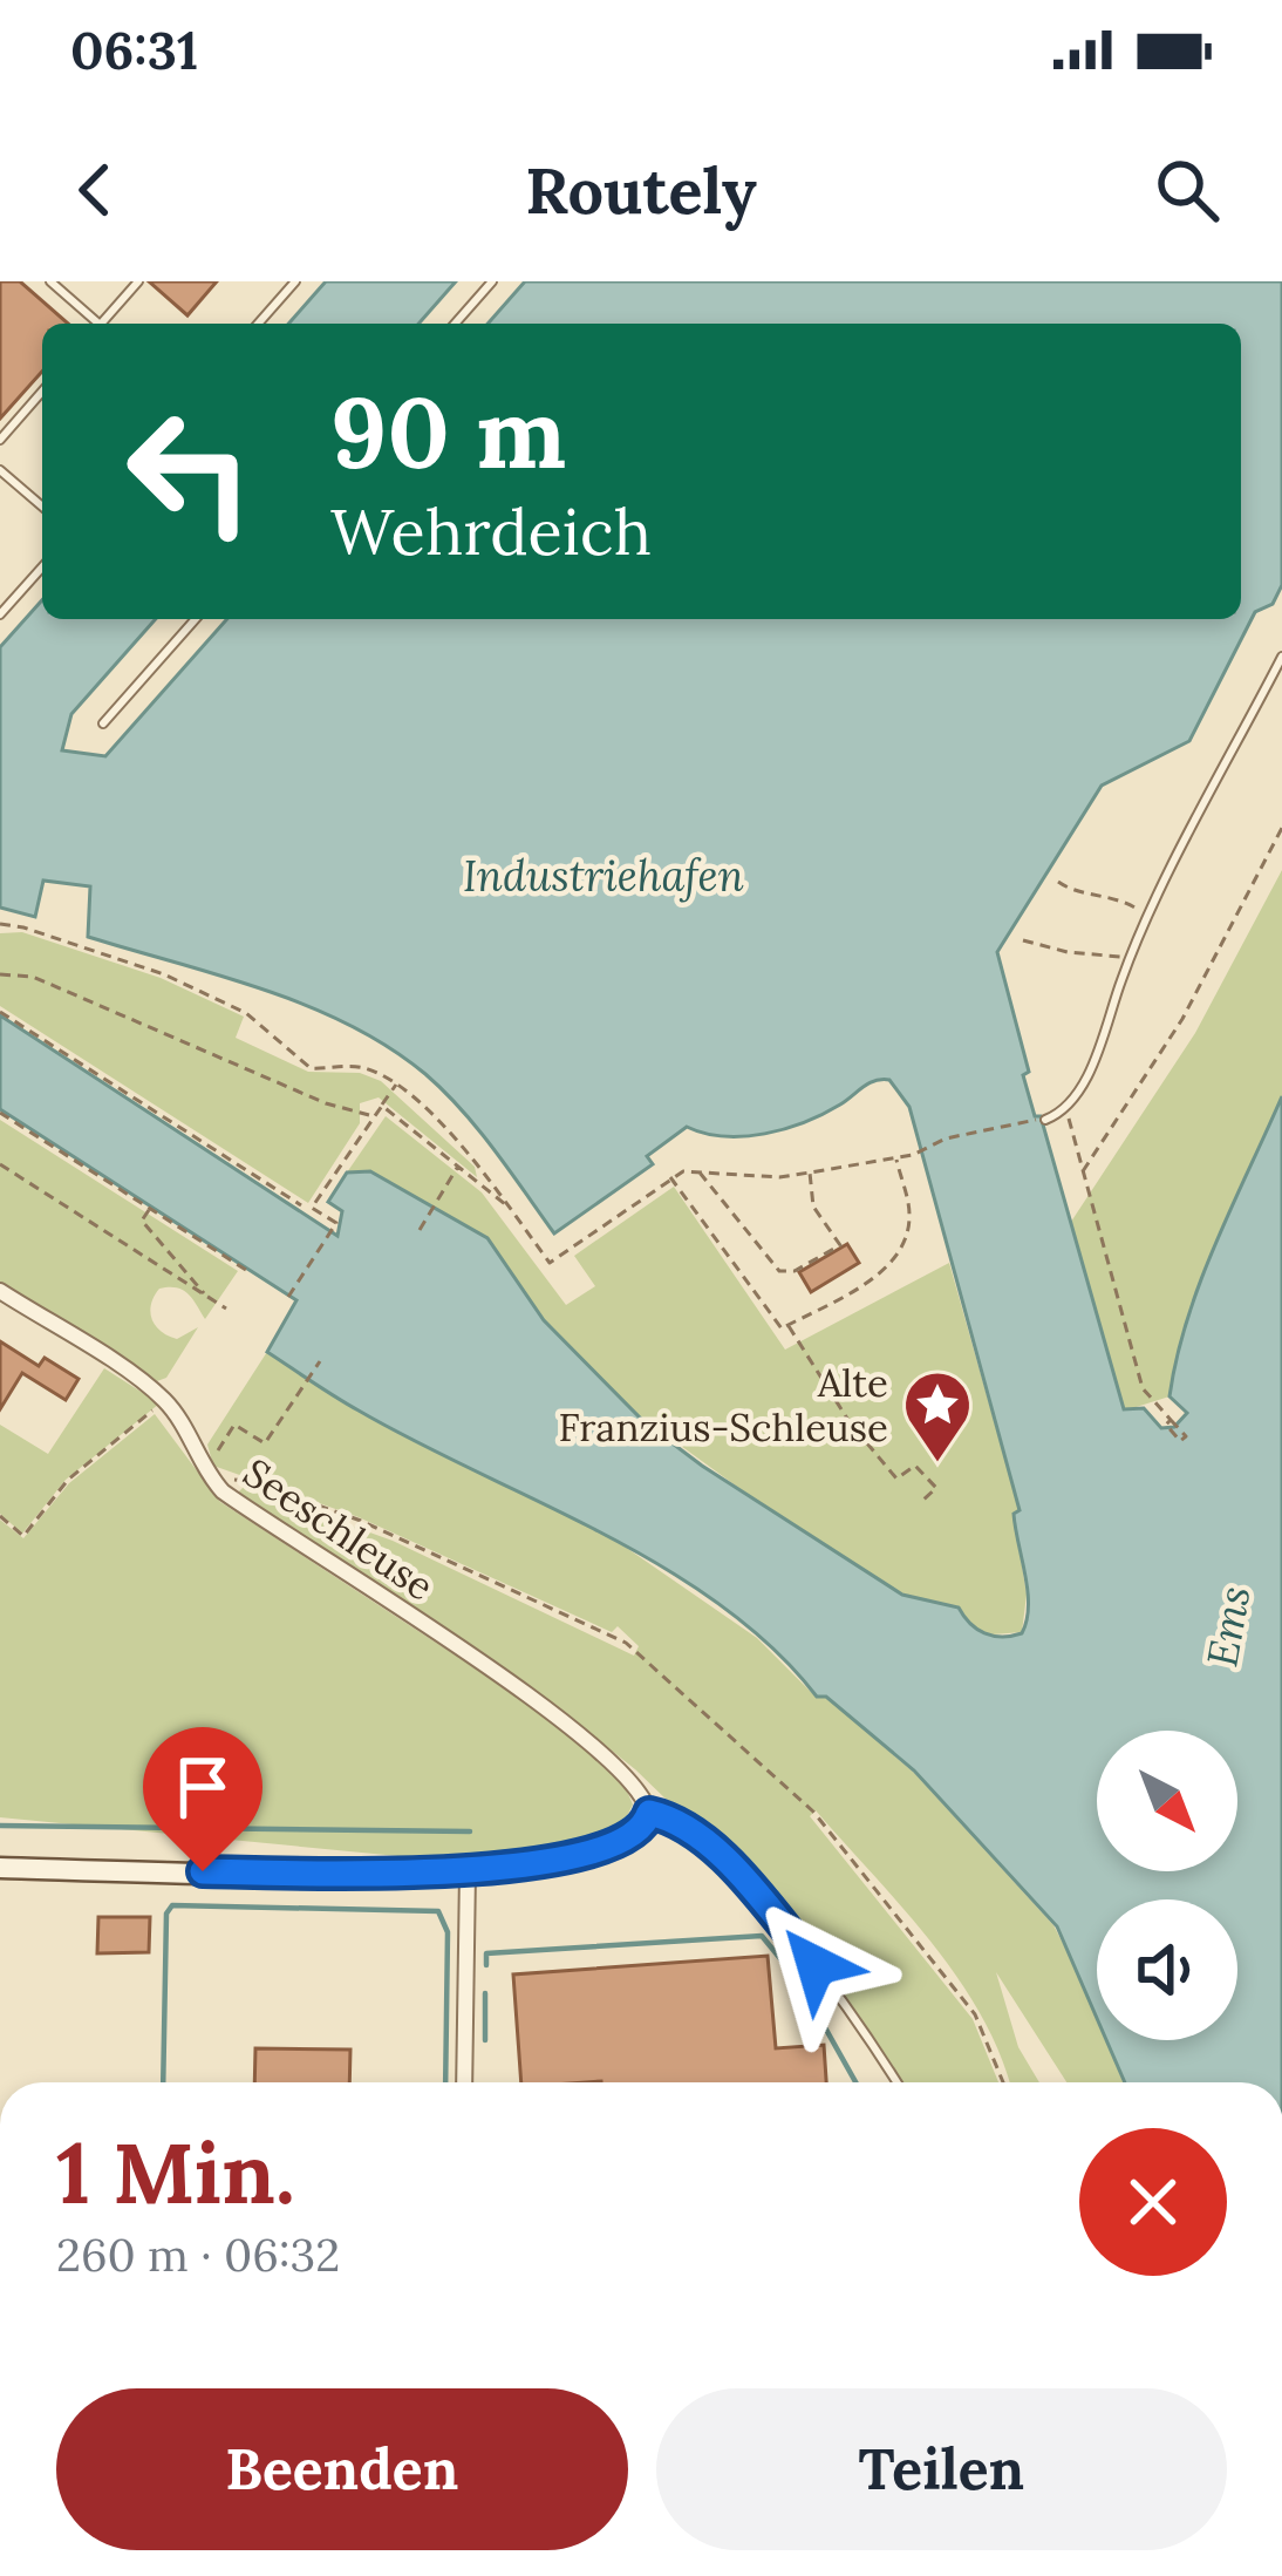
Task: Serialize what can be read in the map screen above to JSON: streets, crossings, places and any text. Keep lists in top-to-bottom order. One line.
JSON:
{"streets":{"street":["Seeschleuse"]},"water":["Industriehafen","Ems"],"places":{"place":["Alte Franzius-Schleuse"]},"north":"bottom right","page":{"status":"06:31","header":"Routely","turn":["90 m","Wehrdeich"],"heading":["1 Min.","260 m · 06:32"],"buttons":["Beenden","Teilen"]}}
